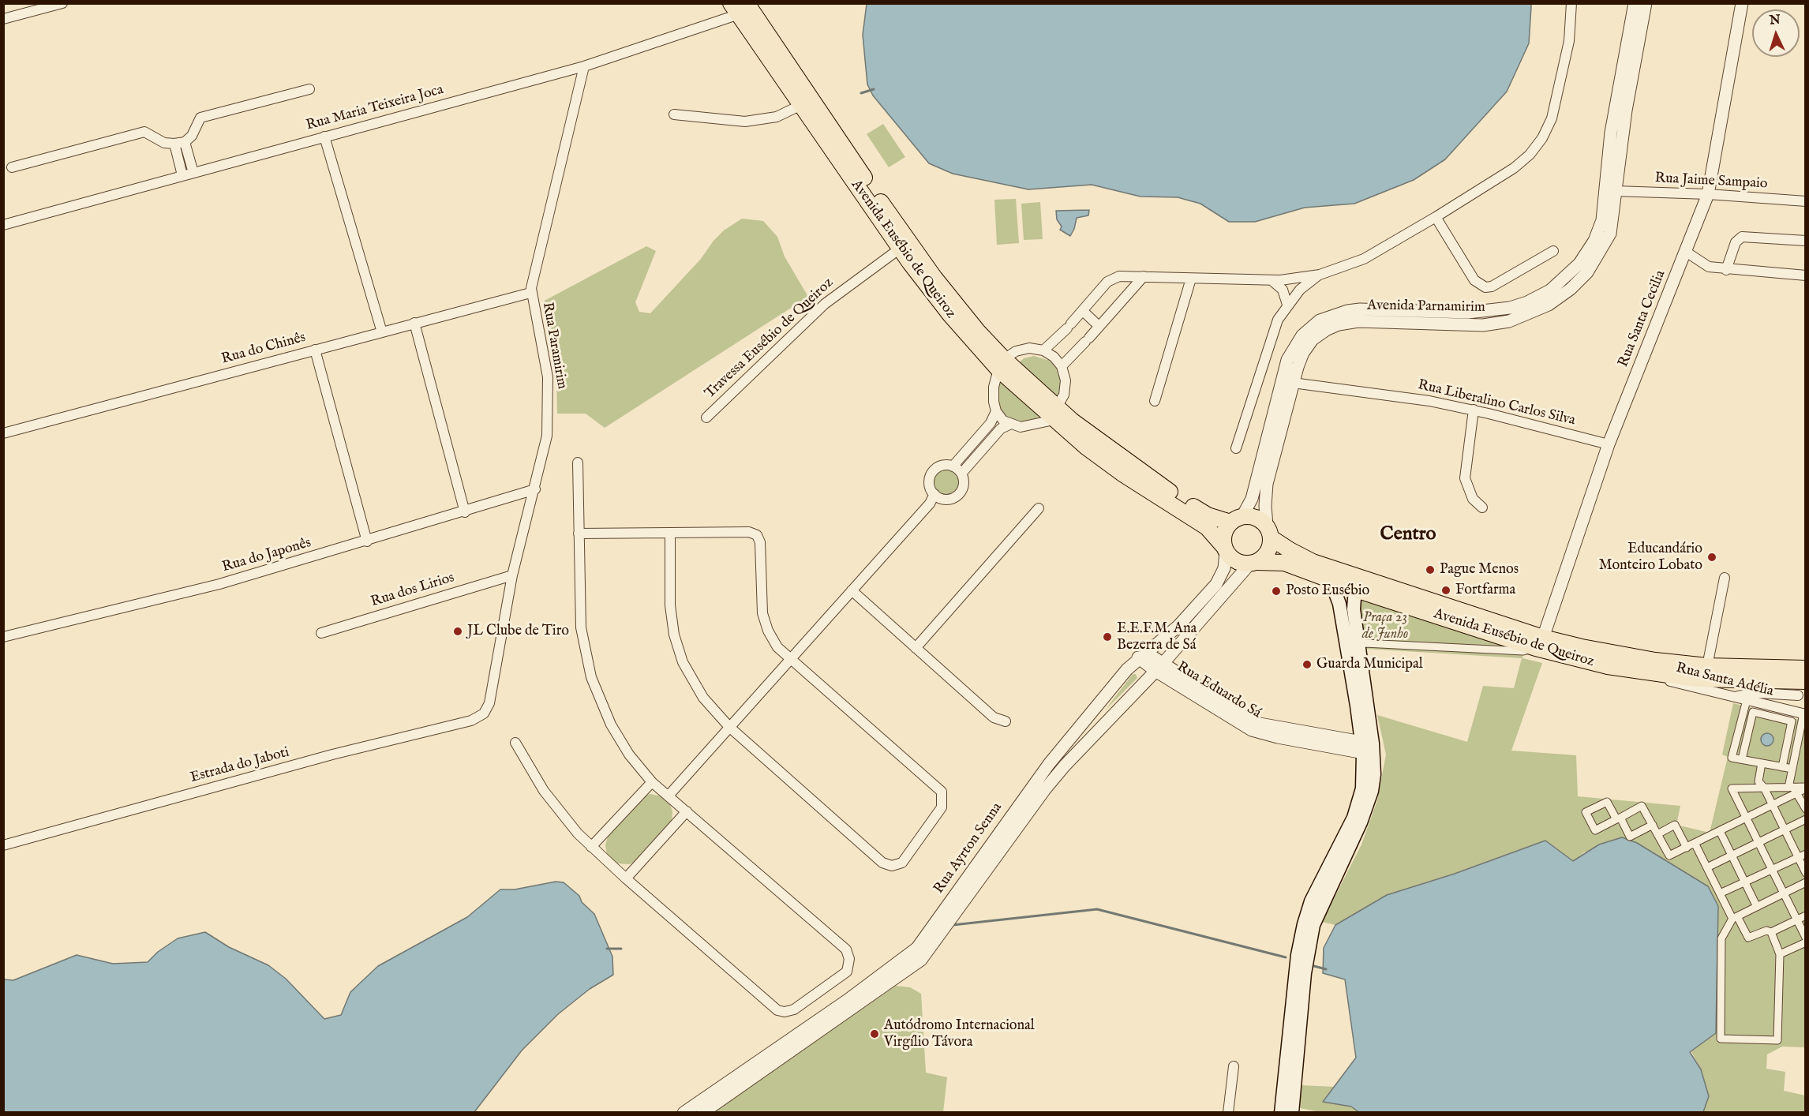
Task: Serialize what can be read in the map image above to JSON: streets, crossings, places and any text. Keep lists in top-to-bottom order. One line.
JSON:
{"streets":{"main road":["Avenida Eusébio de Queiroz"],"street":["Rua Maria Teixeira Joca","Rua Jaime Sampaio","Avenida Parnamirim","Rua Santa Cecilia","Travessa Eusébio de Queiroz","Rua Paramirim","Rua do Chinês","Rua Liberalino Carlos Silva","Rua do Japonês","Rua dos Lirios","Rua Santa Adélia","Rua Eduardo Sá","Estrada do Jaboti","Rua Ayrton Senna"]},"crossings":[["Rua Maria Teixeira Joca","Avenida Eusébio de Queiroz"],["Rua Maria Teixeira Joca","Rua Paramirim"],["Rua Jaime Sampaio","Avenida Parnamirim"],["Rua Jaime Sampaio","Rua Santa Cecilia"],["Avenida Eusébio de Queiroz","Avenida Parnamirim"],["Avenida Eusébio de Queiroz","Rua Santa Cecilia"],["Avenida Eusébio de Queiroz","Travessa Eusébio de Queiroz"],["Avenida Eusébio de Queiroz","Rua Santa Adélia"],["Avenida Eusébio de Queiroz","Rua Ayrton Senna"],["Avenida Parnamirim","Rua Liberalino Carlos Silva"],["Avenida Parnamirim","Rua Ayrton Senna"],["Rua Santa Cecilia","Rua Liberalino Carlos Silva"],["Rua Paramirim","Rua do Chinês"],["Rua Paramirim","Rua do Japonês"],["Rua Paramirim","Rua dos Lirios"],["Rua Paramirim","Estrada do Jaboti"],["Rua Eduardo Sá","Rua Ayrton Senna"]],"districts":["Centro"],"parks":["Praça 23 de Junho"],"places":["Educandário Monteiro Lobato","Pague Menos","Fortfarma","Posto Eusébio","JL Clube de Tiro","E.E.F.M. Ana Bezerra de Sá","Guarda Municipal","Autódromo Internacional Virgílio Távora"],"north":"top"}
